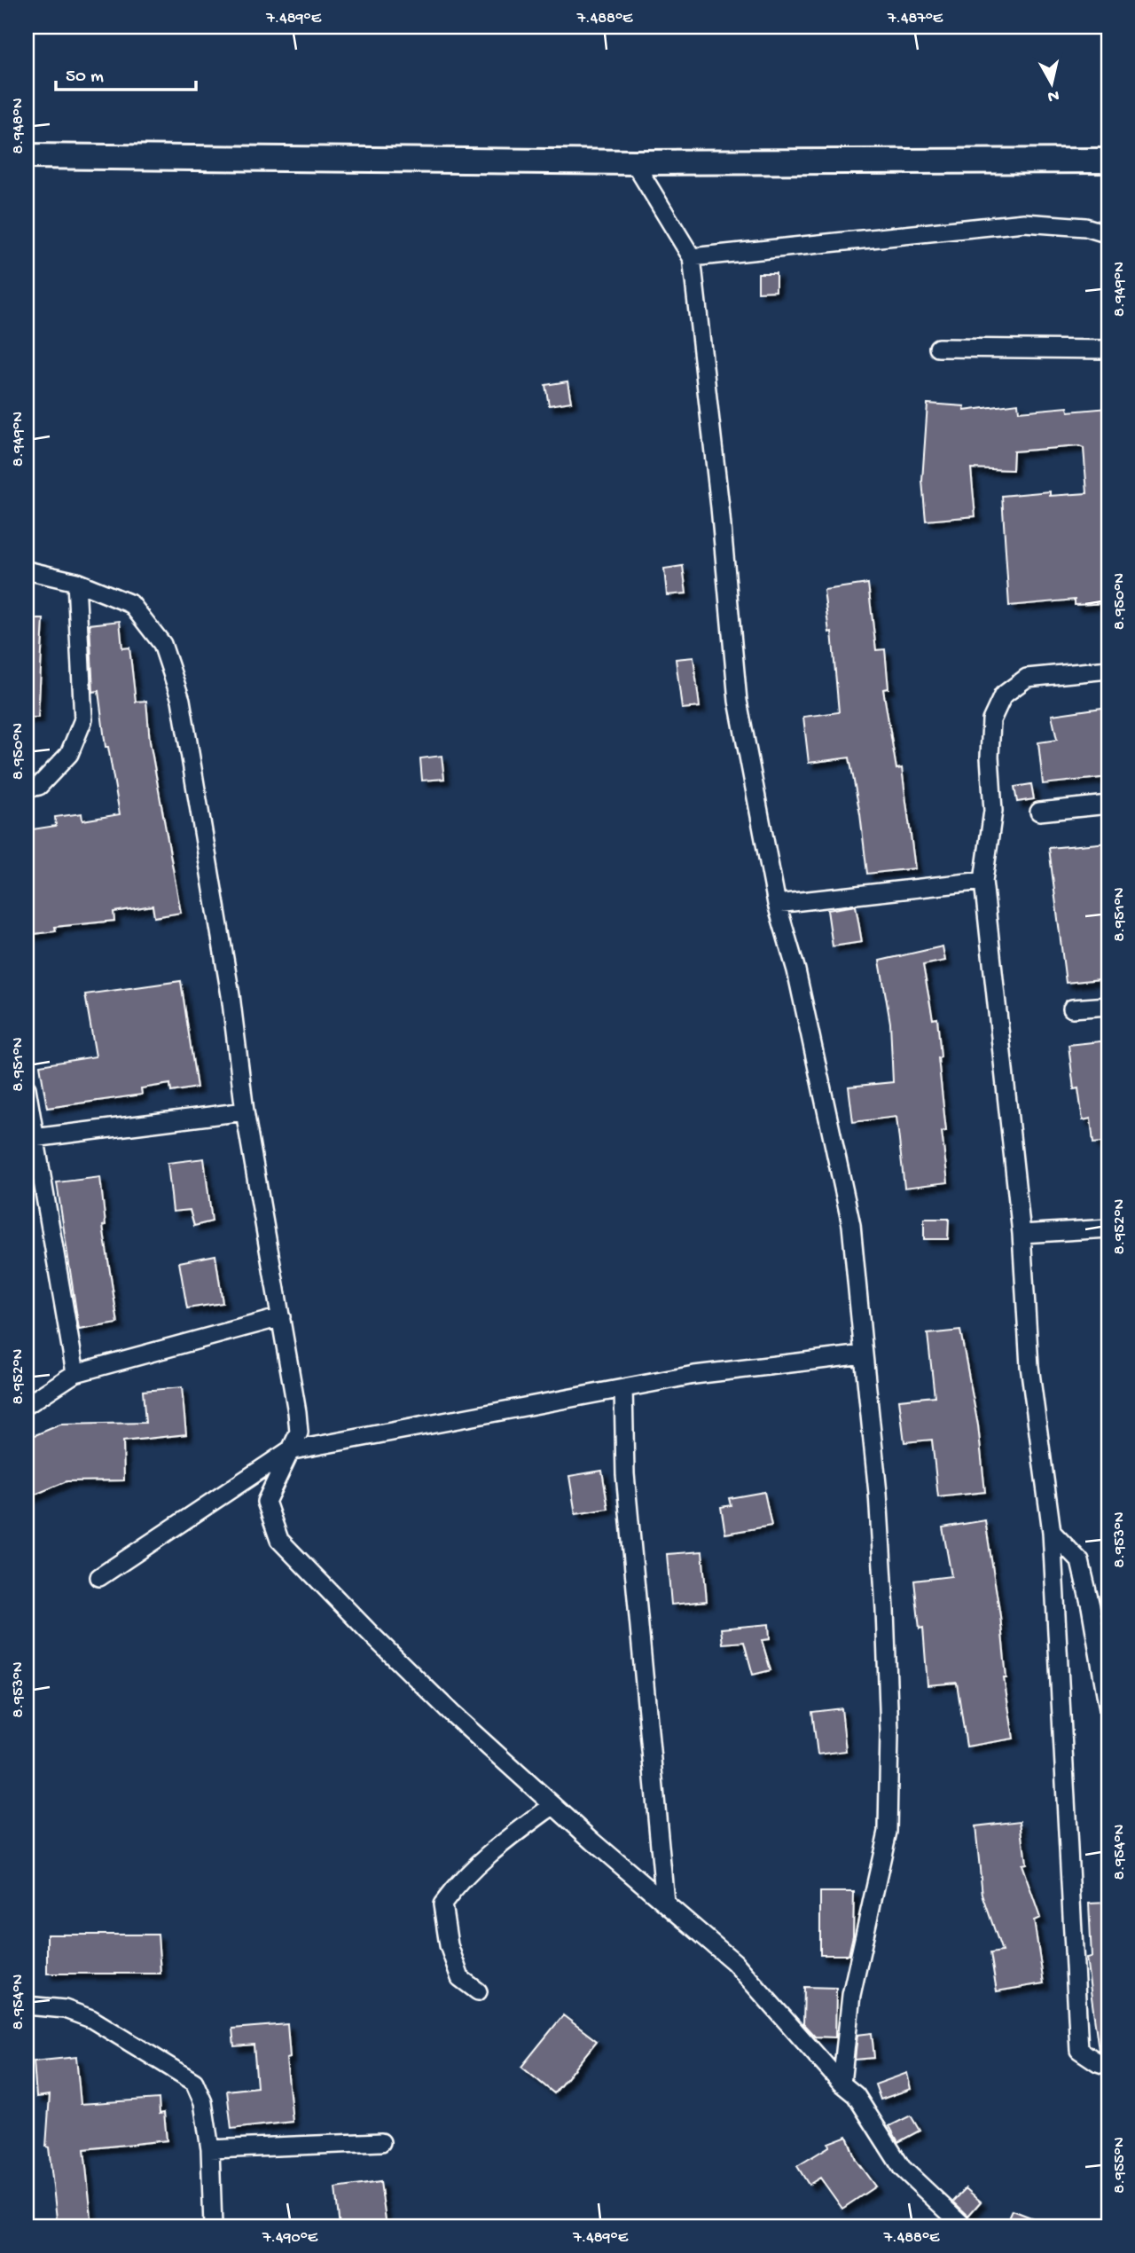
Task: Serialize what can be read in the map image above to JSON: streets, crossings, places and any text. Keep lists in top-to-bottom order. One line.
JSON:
{"scale_bar":"50 m","north":"bottom","coordinates":["7.489°E","7.488°E","7.487°E","8.948°N","8.949°N","8.950°N","8.951°N","8.952°N","8.953°N","8.954°N","8.955°N","7.490°E"]}
